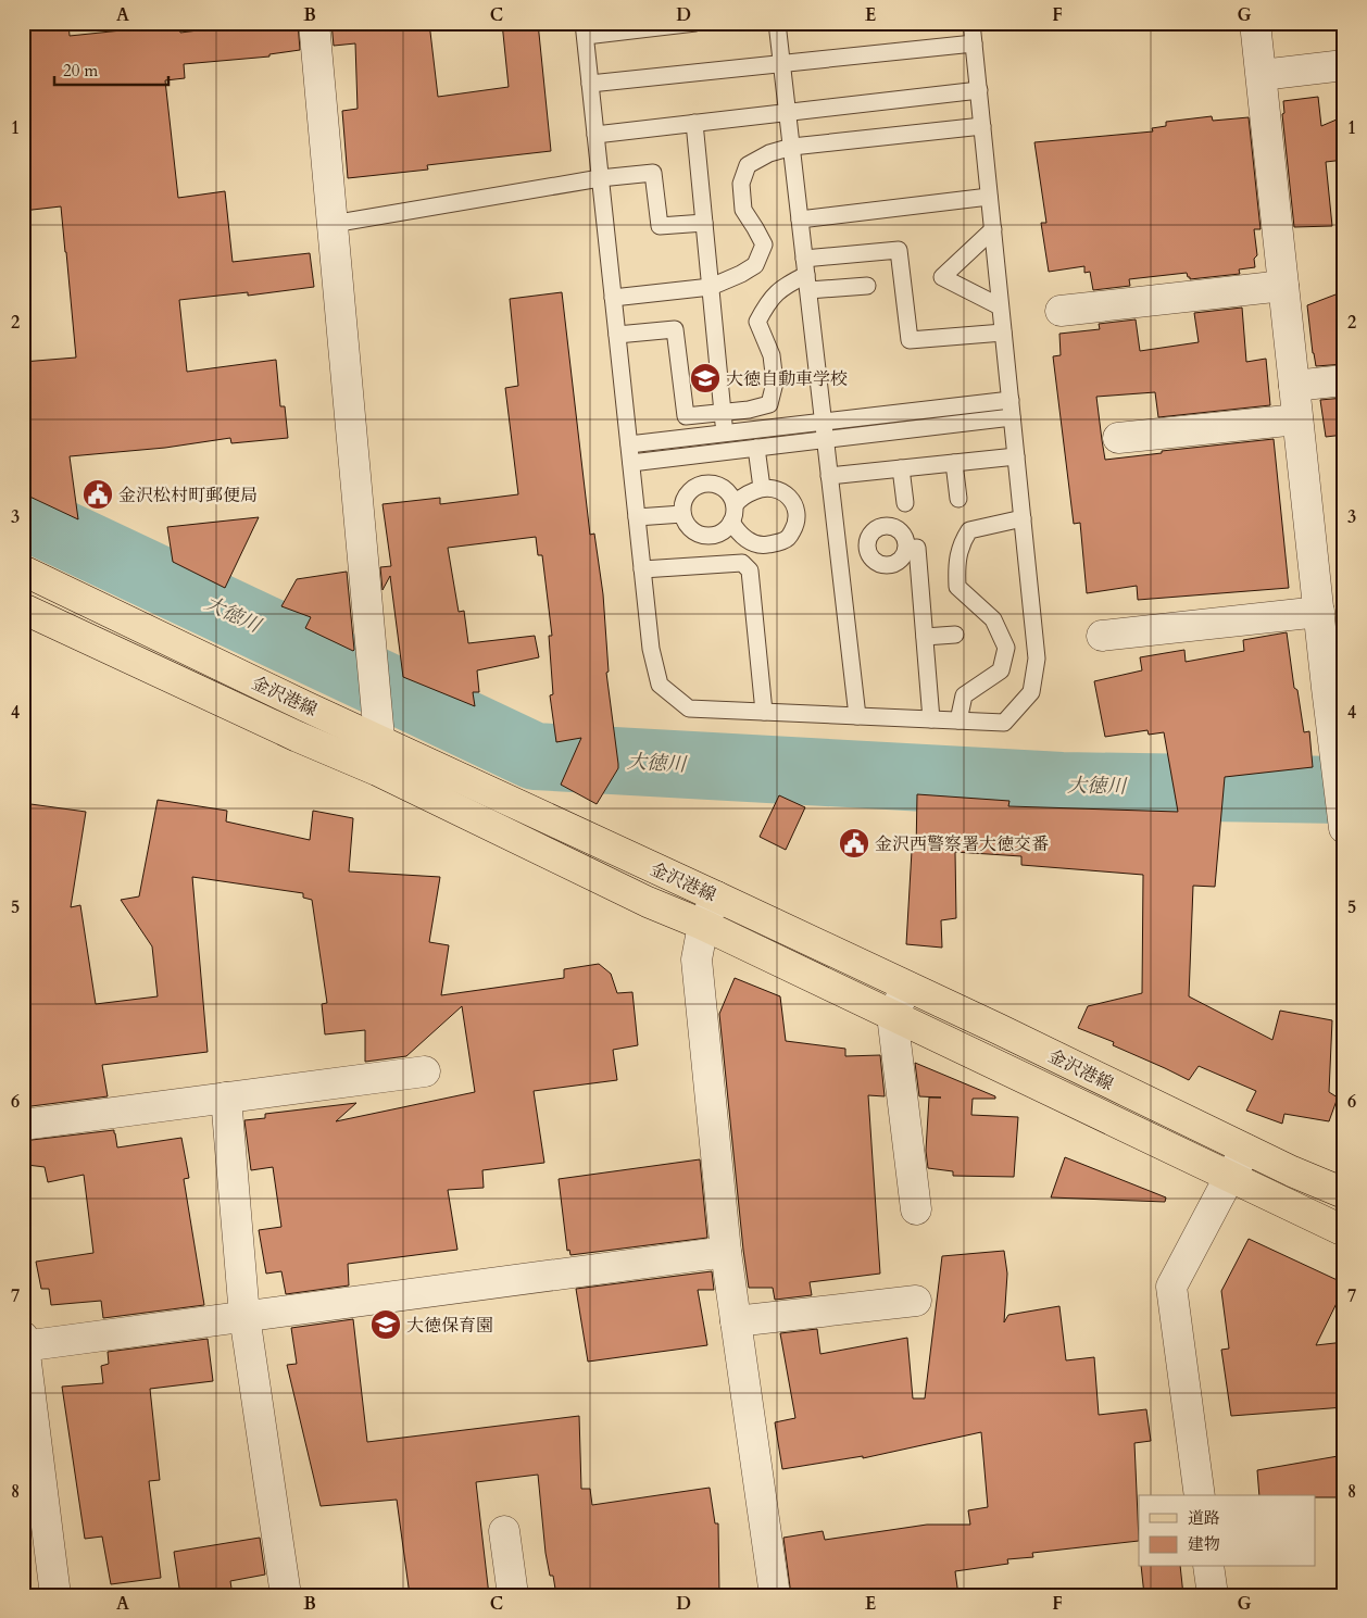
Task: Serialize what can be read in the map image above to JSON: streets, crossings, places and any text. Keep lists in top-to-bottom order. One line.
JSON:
{"streets":{"main road":["金沢港線"]},"water":["大徳川"],"places":{"school or university":["大徳自動車学校","大徳保育園"],"public building":["金沢松村町郵便局","金沢西警察署大徳交番"]},"legend":["道路","建物"],"scale_bar":"20 m","grid":{"columns":["A","B","C","D","E","F","G"],"rows":["1","2","3","4","5","6","7","8"]}}
